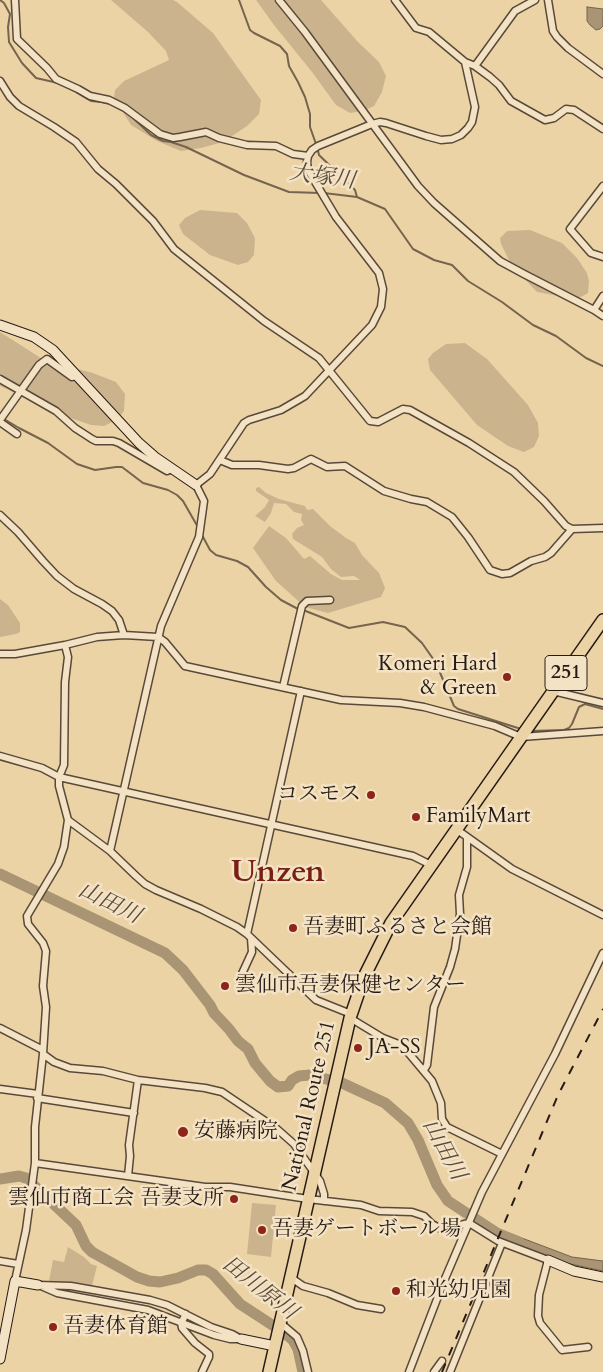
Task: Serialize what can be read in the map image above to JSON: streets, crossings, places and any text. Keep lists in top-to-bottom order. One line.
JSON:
{"streets":{"highway":["251","National Route 251"]},"districts":["Unzen"],"water":["大塚川","山田川","田川原川"],"places":["Komeri Hard & Green","コスモス","FamilyMart","吾妻町ふるさと会館","雲仙市吾妻保健センター","JA-SS","安藤病院","雲仙市商工会 吾妻支所","吾妻ゲートボール場","和光幼児園","吾妻体育館"]}
